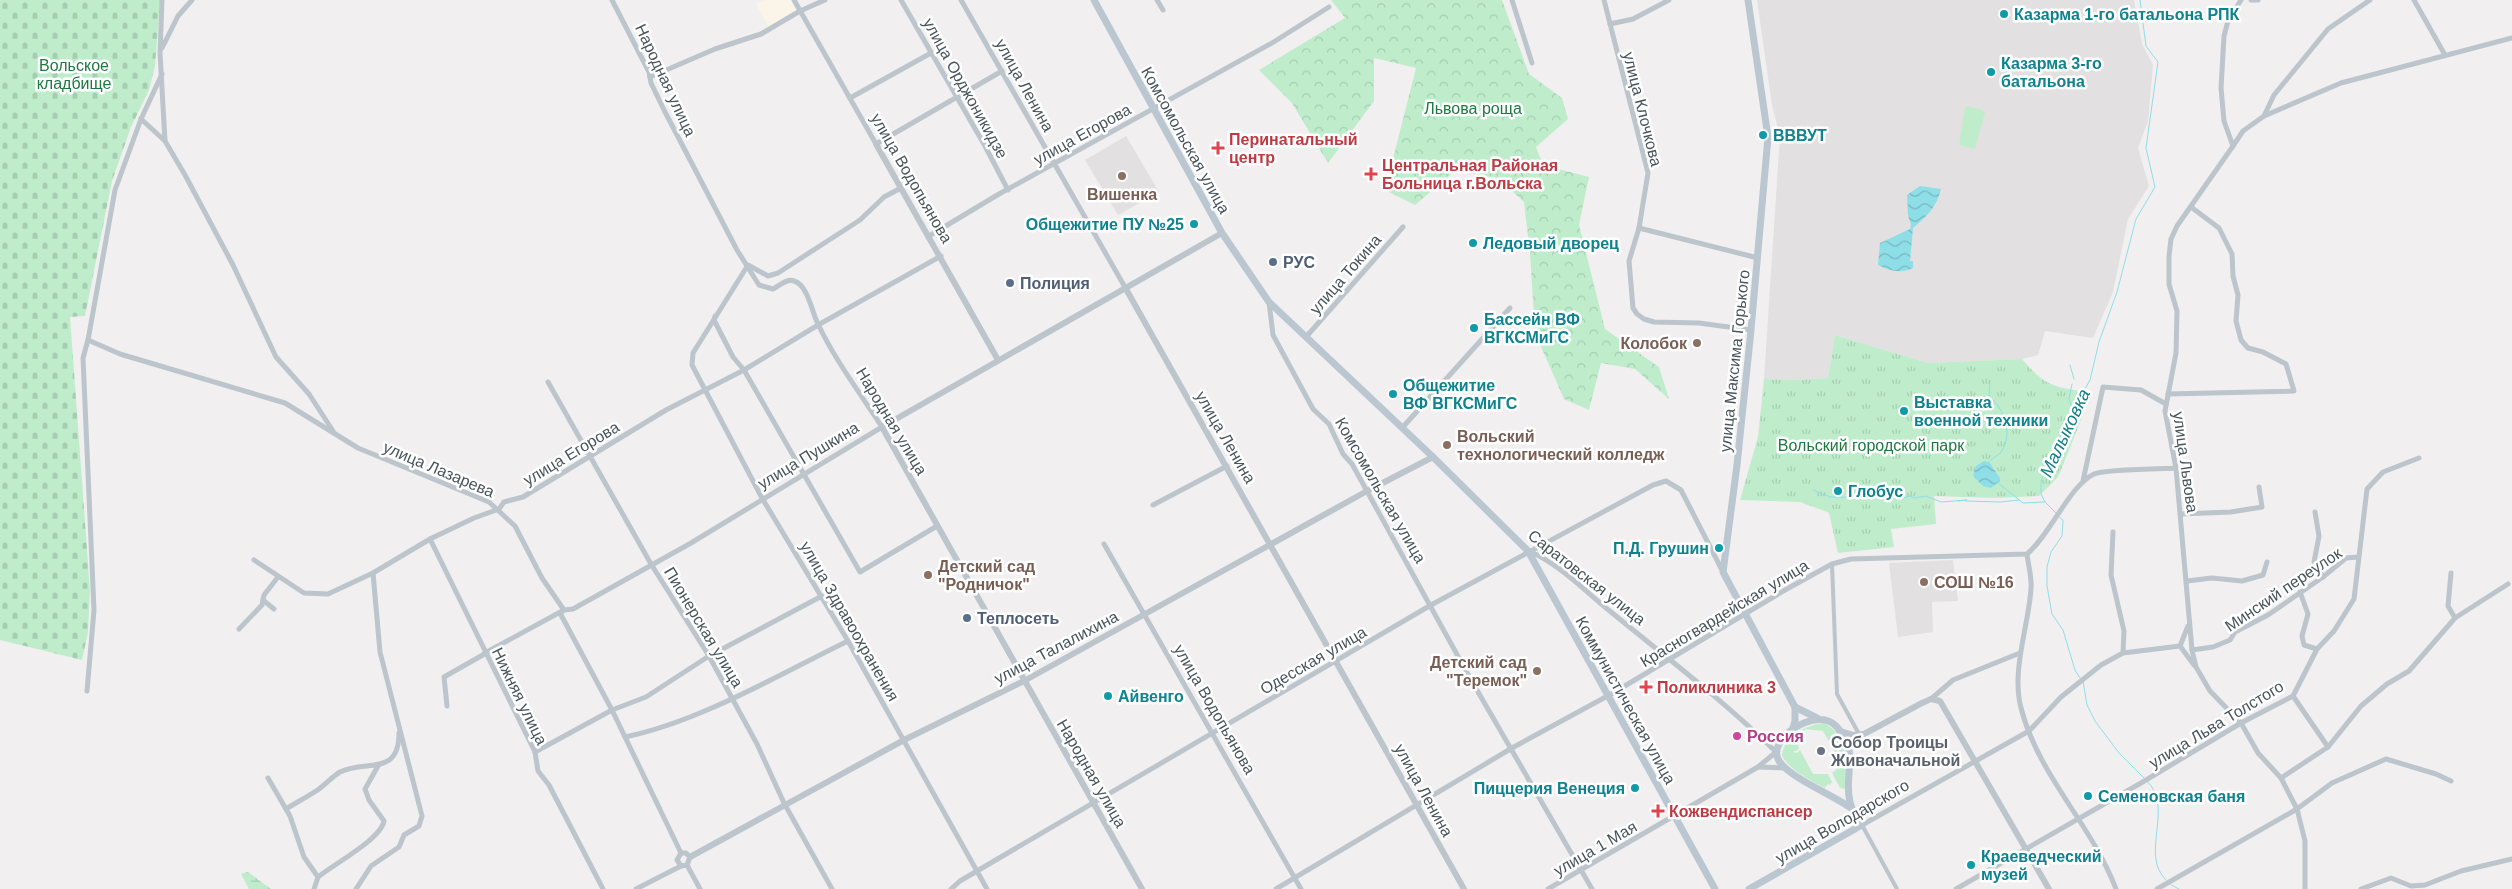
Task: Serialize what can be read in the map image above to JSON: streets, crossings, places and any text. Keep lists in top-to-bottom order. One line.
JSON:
{"streets":{"main road":["Комсомольская улица","улица Максима Горького","Саратовская улица","Коммунистическая улица","улица Володарского"],"street":["Народная улица","улица Ленина","улица Орджоникидзе","улица Клочкова","улица Егорова","улица Водопьянова","улица Токина","улица Пушкина","улица Львова","улица Лазарева","Минский переулок","Красногвардейская улица","улица Здравоохранения","Пионерская улица","улица Талалихина","Одесская улица","Нижняя улица","улица Льва Толстого","улица 1 Мая"]},"crossings":[["Народная улица","улица Егорова"],["Народная улица","улица Пушкина"],["Народная улица","улица Талалихина"],["Народная улица","Одесская улица"],["улица Ленина","улица Егорова"],["улица Ленина","улица Пушкина"],["улица Ленина","Красногвардейская улица"],["улица Ленина","улица Талалихина"],["улица Ленина","Одесская улица"],["улица Орджоникидзе","улица Егорова"],["улица Клочкова","улица Максима Горького"],["улица Егорова","Комсомольская улица"],["улица Егорова","улица Водопьянова"],["улица Егорова","улица Лазарева"],["улица Егорова","улица Здравоохранения"],["улица Егорова","Пионерская улица"],["улица Егорова","Нижняя улица"],["Комсомольская улица","улица Пушкина"],["Комсомольская улица","Саратовская улица"],["Комсомольская улица","Красногвардейская улица"],["Комсомольская улица","улица Талалихина"],["Комсомольская улица","Одесская улица"],["Комсомольская улица","улица 1 Мая"],["улица Водопьянова","улица Пушкина"],["улица Водопьянова","Красногвардейская улица"],["улица Водопьянова","улица Талалихина"],["улица Водопьянова","Одесская улица"],["улица Токина","Саратовская улица"],["улица Максима Горького","Одесская улица"],["улица Пушкина","улица Лазарева"],["улица Пушкина","улица Здравоохранения"],["улица Пушкина","Пионерская улица"],["улица Пушкина","Нижняя улица"],["улица Львова","Минский переулок"],["улица Львова","улица Льва Толстого"],["Саратовская улица","Красногвардейская улица"],["Саратовская улица","улица Талалихина"],["Саратовская улица","Одесская улица"],["Саратовская улица","Коммунистическая улица"],["Саратовская улица","улица 1 Мая"],["Минский переулок","улица Льва Толстого"],["Красногвардейская улица","Коммунистическая улица"],["улица Здравоохранения","улица Талалихина"],["улица Здравоохранения","Одесская улица"],["Пионерская улица","улица Талалихина"],["Одесская улица","Коммунистическая улица"],["Коммунистическая улица","улица 1 Мая"]],"water":["Малыковка"],"parks":["Вольское кладбище","Львова роща","Вольский городской парк"],"places":{"other":["Казарма 1-го батальона РПК","Казарма 3-го батальона","ВВВУТ","Вишенка","Общежитие ПУ №25","Ледовый дворец","РУС","Полиция","Бассейн ВФ ВГКСМиГС","Колобок","Общежитие ВФ ВГКСМиГС","Выставка военной техники","Вольский технологический колледж","Глобус","П.Д. Грушин","Детский сад \"Родничок\"","СОШ №16","Теплосеть","Детский сад \"Теремок\"","Айвенго","Россия","Собор Троицы Живоначальной","Пиццерия Венеция","Семеновская баня","Краеведческий музей"],"health":["Перинатальный центр","Центральная Районая Больница г.Вольска","Поликлиника 3","Кожвендиспансер"]}}
